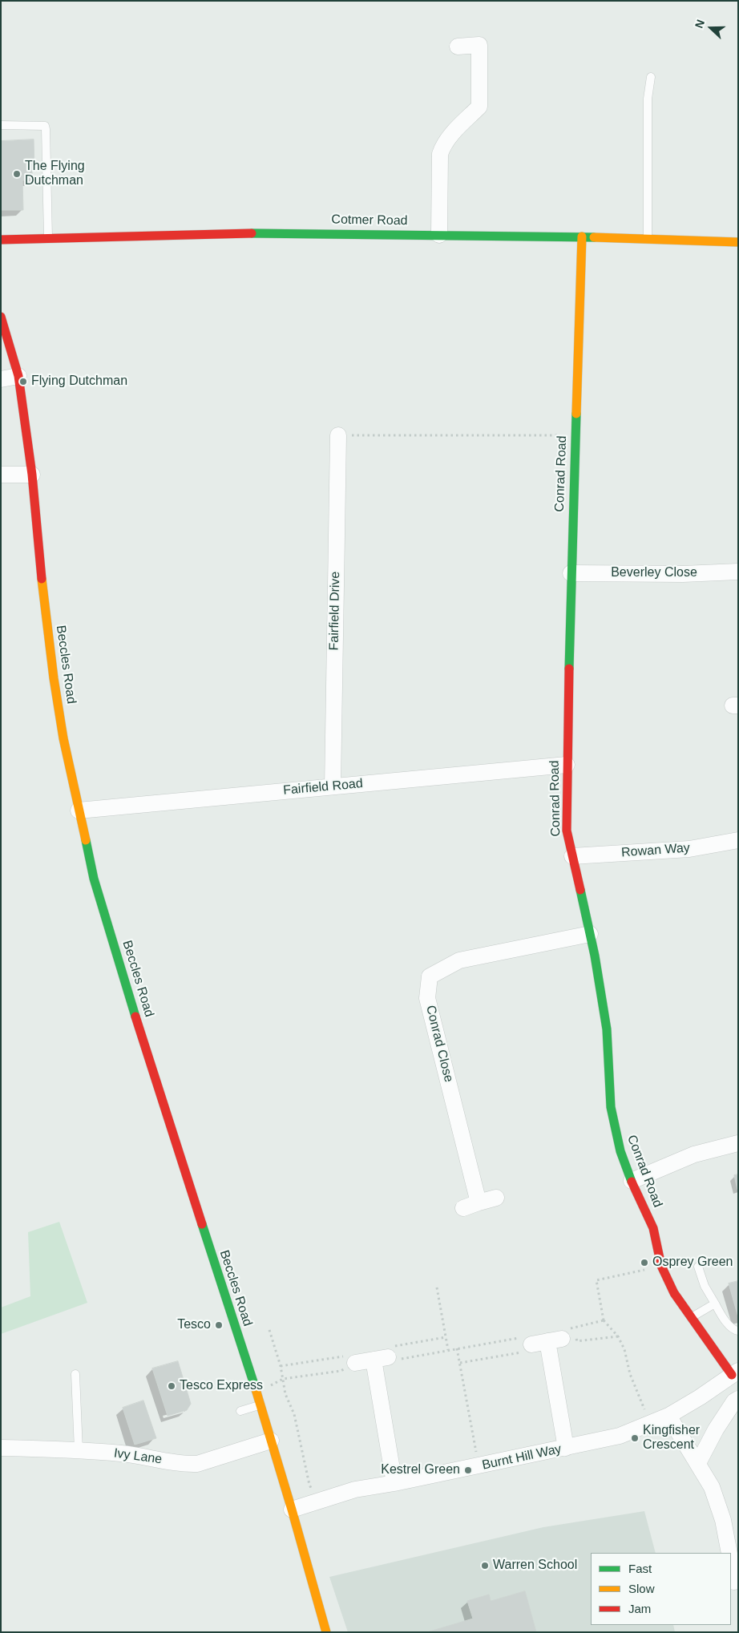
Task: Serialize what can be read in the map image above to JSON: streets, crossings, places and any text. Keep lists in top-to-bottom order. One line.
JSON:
{"streets":{"main road":["Cotmer Road","Conrad Road","Beccles Road"],"street":["Beverley Close","Fairfield Drive","Fairfield Road","Rowan Way","Conrad Close","Ivy Lane","Burnt Hill Way"]},"crossings":[["Cotmer Road","Conrad Road"],["Conrad Road","Beverley Close"],["Conrad Road","Fairfield Road"],["Conrad Road","Rowan Way"],["Conrad Road","Conrad Close"],["Conrad Road","Burnt Hill Way"],["Fairfield Drive","Fairfield Road"],["Beccles Road","Fairfield Road"],["Beccles Road","Ivy Lane"],["Beccles Road","Burnt Hill Way"]],"places":["The Flying Dutchman","Flying Dutchman","Osprey Green","Tesco","Tesco Express","Kingfisher Crescent","Kestrel Green","Warren School"],"legend":["Fast","Slow","Jam"],"north":"left"}
